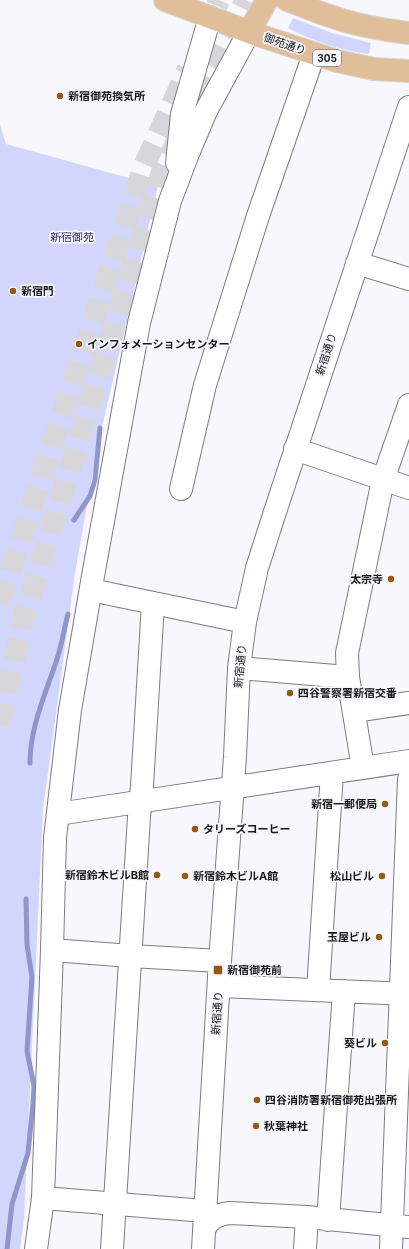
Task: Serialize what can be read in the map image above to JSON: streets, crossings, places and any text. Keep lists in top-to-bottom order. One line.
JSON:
{"streets":{"main road":["御苑通り","305"],"street":["新宿通り"]},"crossings":[["御苑通り","305"]],"parks":["新宿御苑"],"places":{"other":["新宿御苑換気所","新宿門","インフォメーションセンター","太宗寺","四谷警察署新宿交番","新宿一郵便局","タリーズコーヒー","新宿鈴木ビルB館","新宿鈴木ビルA館","松山ビル","玉屋ビル","葵ビル","四谷消防署新宿御苑出張所","秋葉神社"],"transit":["新宿御苑前"]}}
